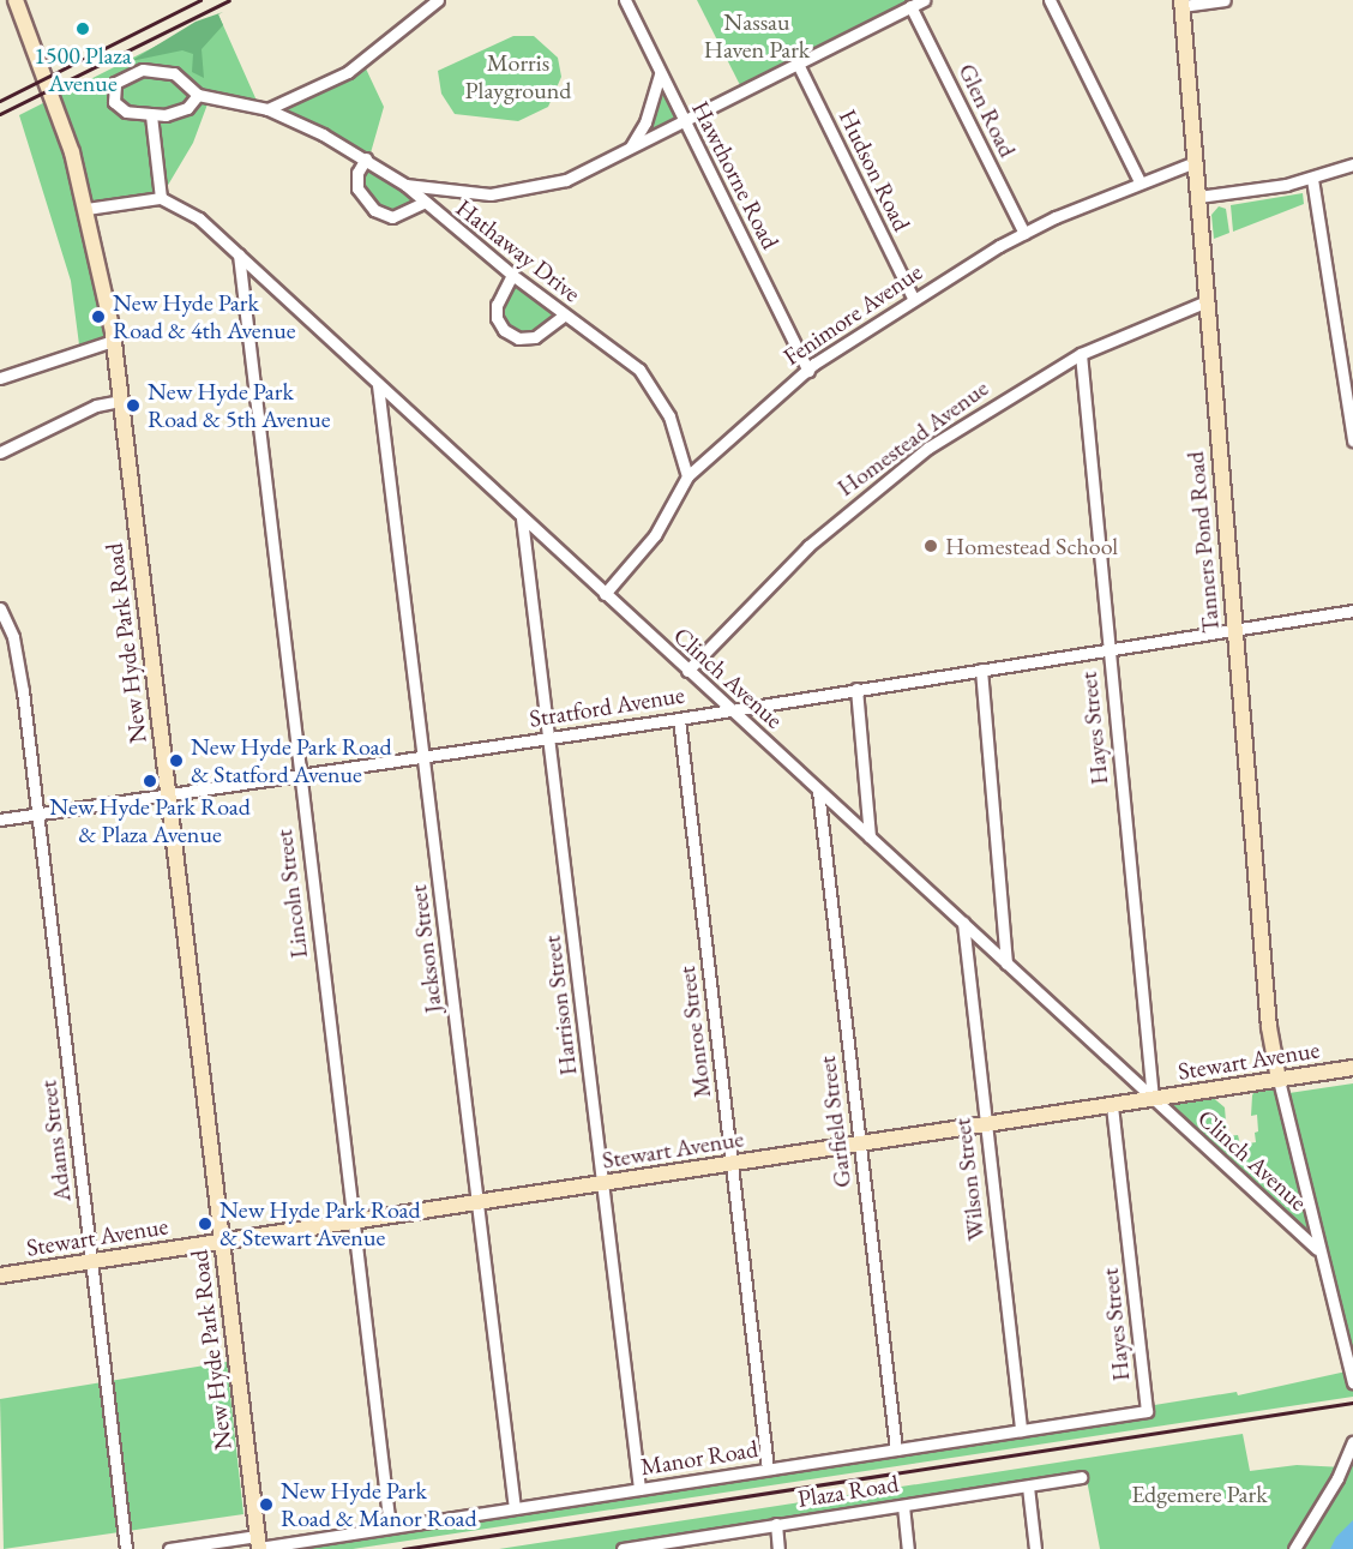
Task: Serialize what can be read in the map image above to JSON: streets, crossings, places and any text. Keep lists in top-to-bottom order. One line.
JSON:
{"streets":{"main road":["Tanners Pond Road","New Hyde Park Road","Stewart Avenue"],"street":["Glen Road","Hudson Road","Hawthorne Road","Hathaway Drive","Fenimore Avenue","Homestead Avenue","Clinch Avenue","Stratford Avenue","Hayes Street","Lincoln Street","Jackson Street","Harrison Street","Monroe Street","Garfield Street","Adams Street","Wilson Street","Manor Road","Plaza Road"]},"crossings":[["Glen Road","Fenimore Avenue"],["Hudson Road","Fenimore Avenue"],["Hawthorne Road","Fenimore Avenue"],["Hathaway Drive","Fenimore Avenue"],["Fenimore Avenue","Tanners Pond Road"],["Fenimore Avenue","Clinch Avenue"],["Homestead Avenue","Tanners Pond Road"],["Homestead Avenue","Clinch Avenue"],["Homestead Avenue","Hayes Street"],["Tanners Pond Road","Stratford Avenue"],["Tanners Pond Road","Stewart Avenue"],["New Hyde Park Road","Stratford Avenue"],["New Hyde Park Road","Stewart Avenue"],["New Hyde Park Road","Manor Road"],["Clinch Avenue","Stratford Avenue"],["Clinch Avenue","Hayes Street"],["Clinch Avenue","Lincoln Street"],["Clinch Avenue","Jackson Street"],["Clinch Avenue","Harrison Street"],["Clinch Avenue","Stewart Avenue"],["Clinch Avenue","Garfield Street"],["Clinch Avenue","Wilson Street"],["Stratford Avenue","Hayes Street"],["Stratford Avenue","Lincoln Street"],["Stratford Avenue","Jackson Street"],["Stratford Avenue","Harrison Street"],["Stratford Avenue","Monroe Street"],["Stratford Avenue","Adams Street"],["Hayes Street","Stewart Avenue"],["Hayes Street","Manor Road"],["Lincoln Street","Stewart Avenue"],["Lincoln Street","Manor Road"],["Jackson Street","Stewart Avenue"],["Jackson Street","Manor Road"],["Harrison Street","Stewart Avenue"],["Harrison Street","Manor Road"],["Monroe Street","Stewart Avenue"],["Monroe Street","Manor Road"],["Stewart Avenue","Garfield Street"],["Stewart Avenue","Adams Street"],["Stewart Avenue","Wilson Street"],["Garfield Street","Manor Road"],["Wilson Street","Manor Road"]],"parks":["Nassau Haven Park","Morris Playground","Edgemere Park"],"places":["1500 Plaza Avenue","New Hyde Park Road & 4th Avenue","New Hyde Park Road & 5th Avenue","Homestead School","New Hyde Park Road & Statford Avenue","New Hyde Park Road & Plaza Avenue","New Hyde Park Road & Stewart Avenue","New Hyde Park Road & Manor Road"]}
